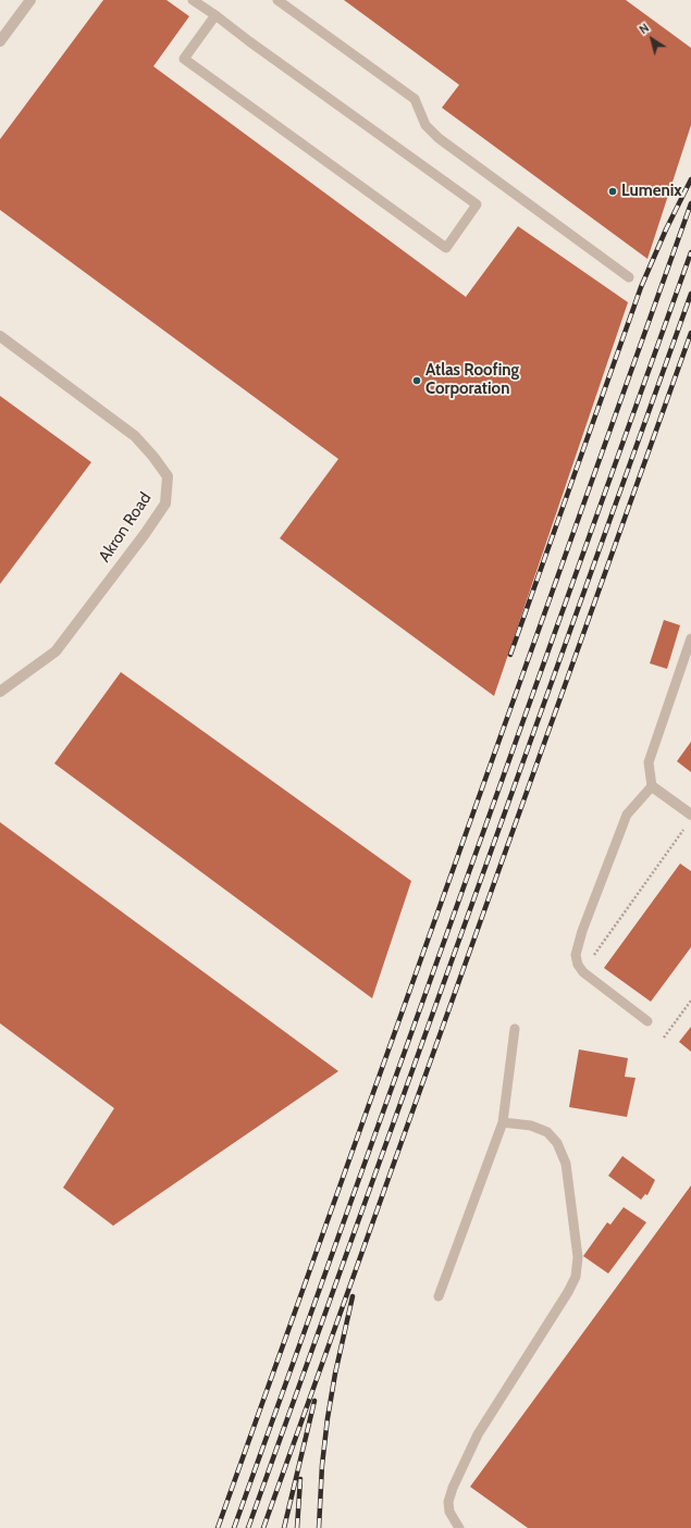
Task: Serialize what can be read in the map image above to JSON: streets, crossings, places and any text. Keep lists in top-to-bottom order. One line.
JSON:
{"streets":{"street":["Akron Road"]},"places":["Lumenix","Atlas Roofing Corporation"],"north":"top left"}
